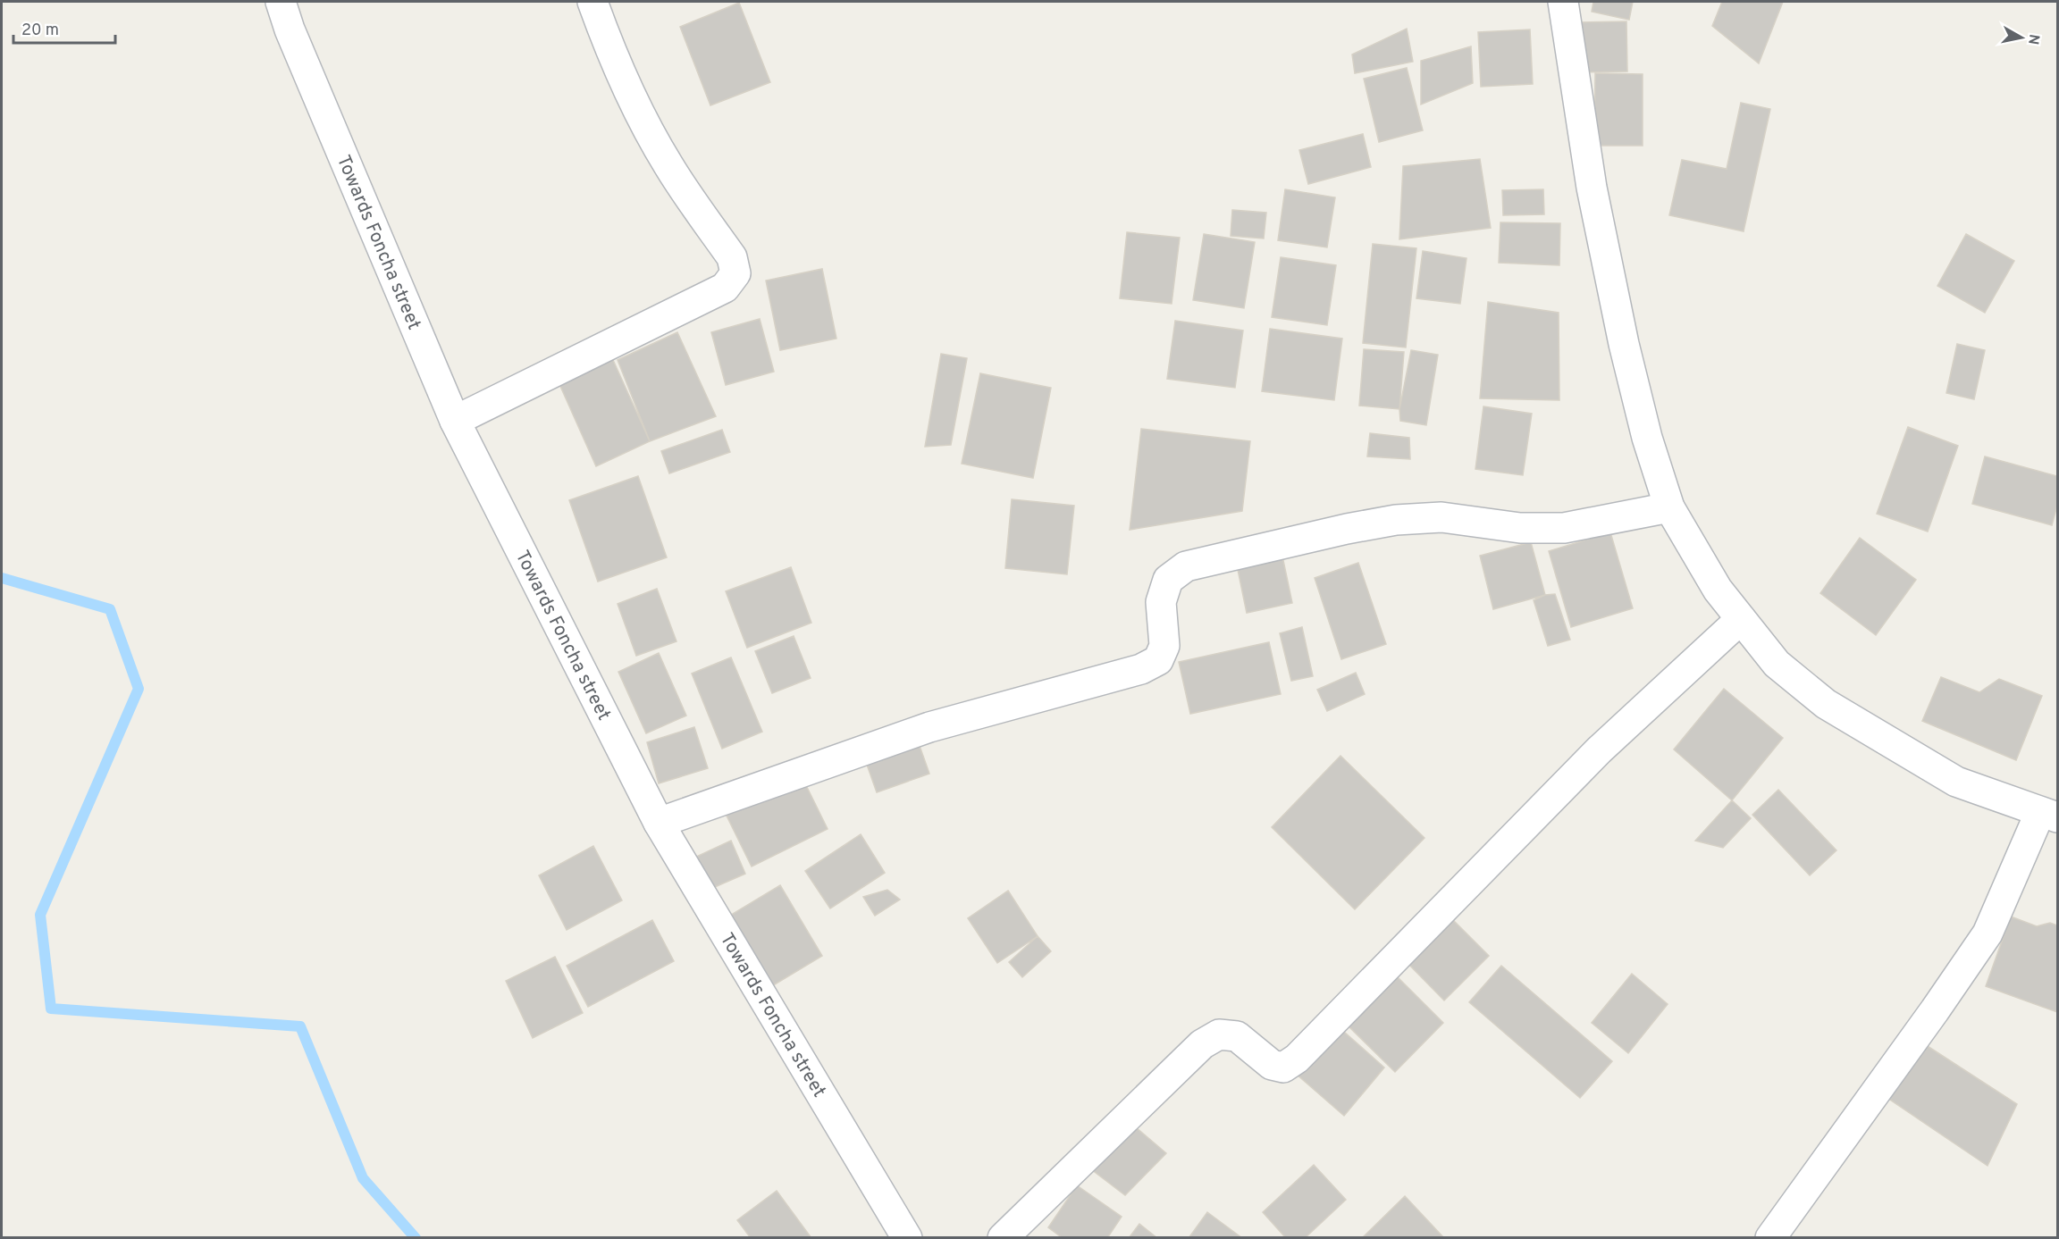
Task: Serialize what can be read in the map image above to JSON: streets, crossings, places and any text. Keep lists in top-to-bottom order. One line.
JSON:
{"streets":{"street":["Towards Foncha street"]},"scale_bar":"20 m","north":"right"}
